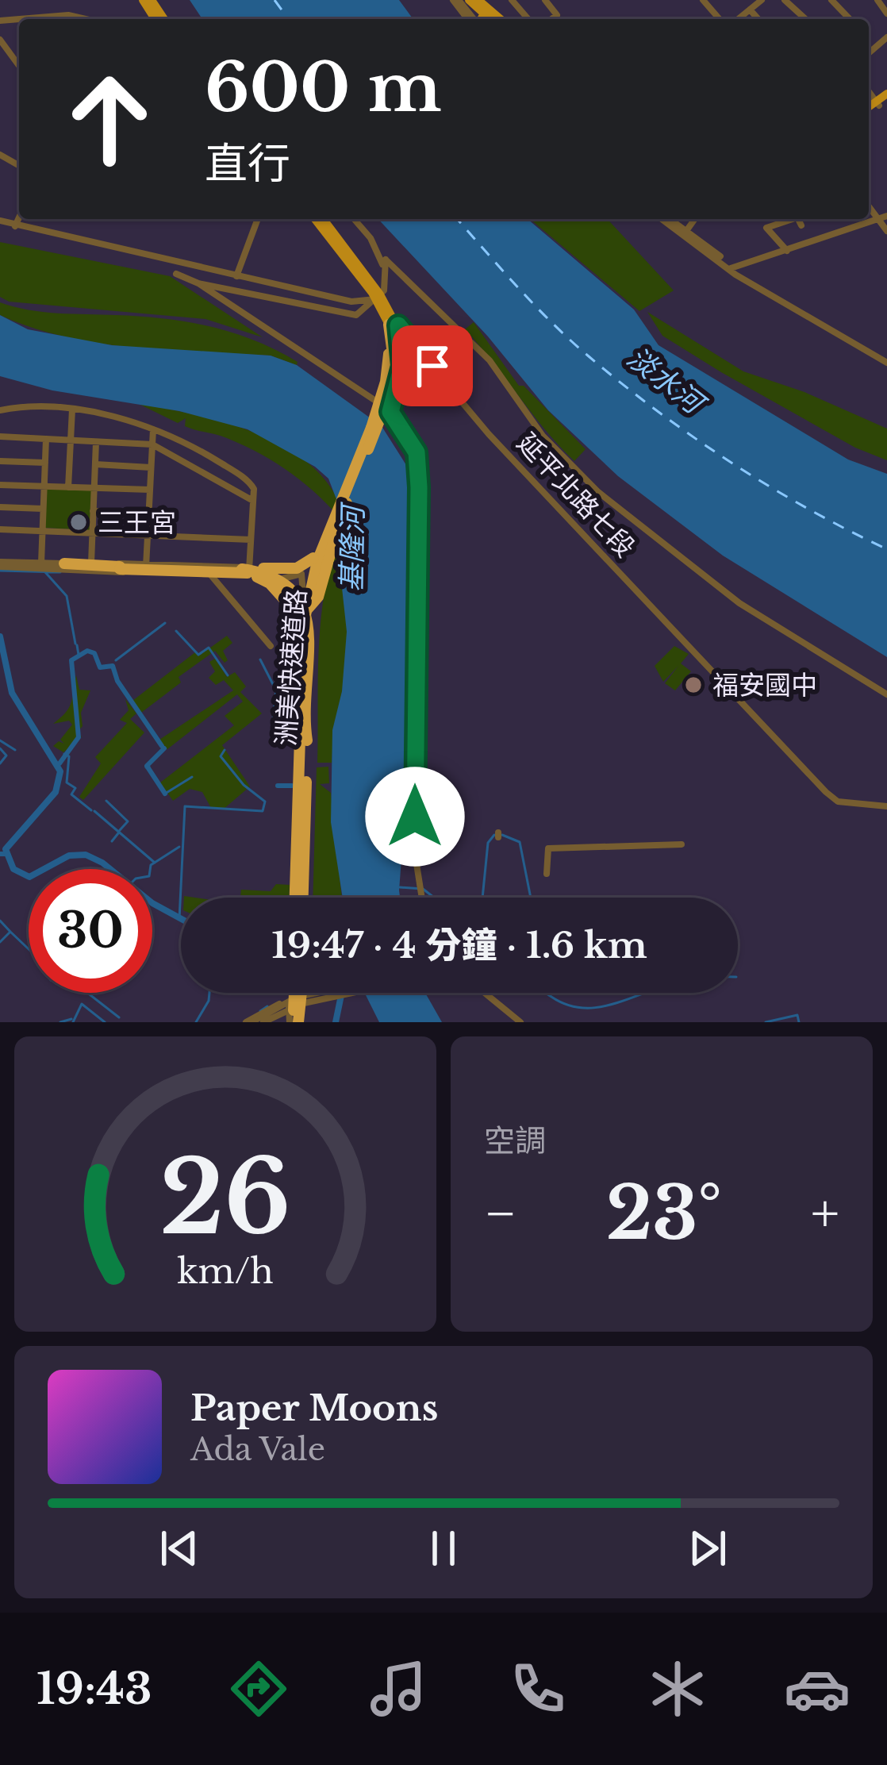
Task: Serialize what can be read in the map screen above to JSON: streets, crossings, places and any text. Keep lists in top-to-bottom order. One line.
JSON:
{"streets":{"highway":["洲美快速道路"],"main road":["延平北路七段"]},"water":["淡水河","基隆河"],"places":["三王宮","福安國中"],"page":{"turn":["600 m","直行"],"limit":"30","trip":"19:47 · 4 分鐘 · 1.6 km","tile":"空調","heat":["−","23°","+"],"song":["Paper Moons","Ada Vale"],"tabs":"19:43","gauge":["26","km/h"]}}
